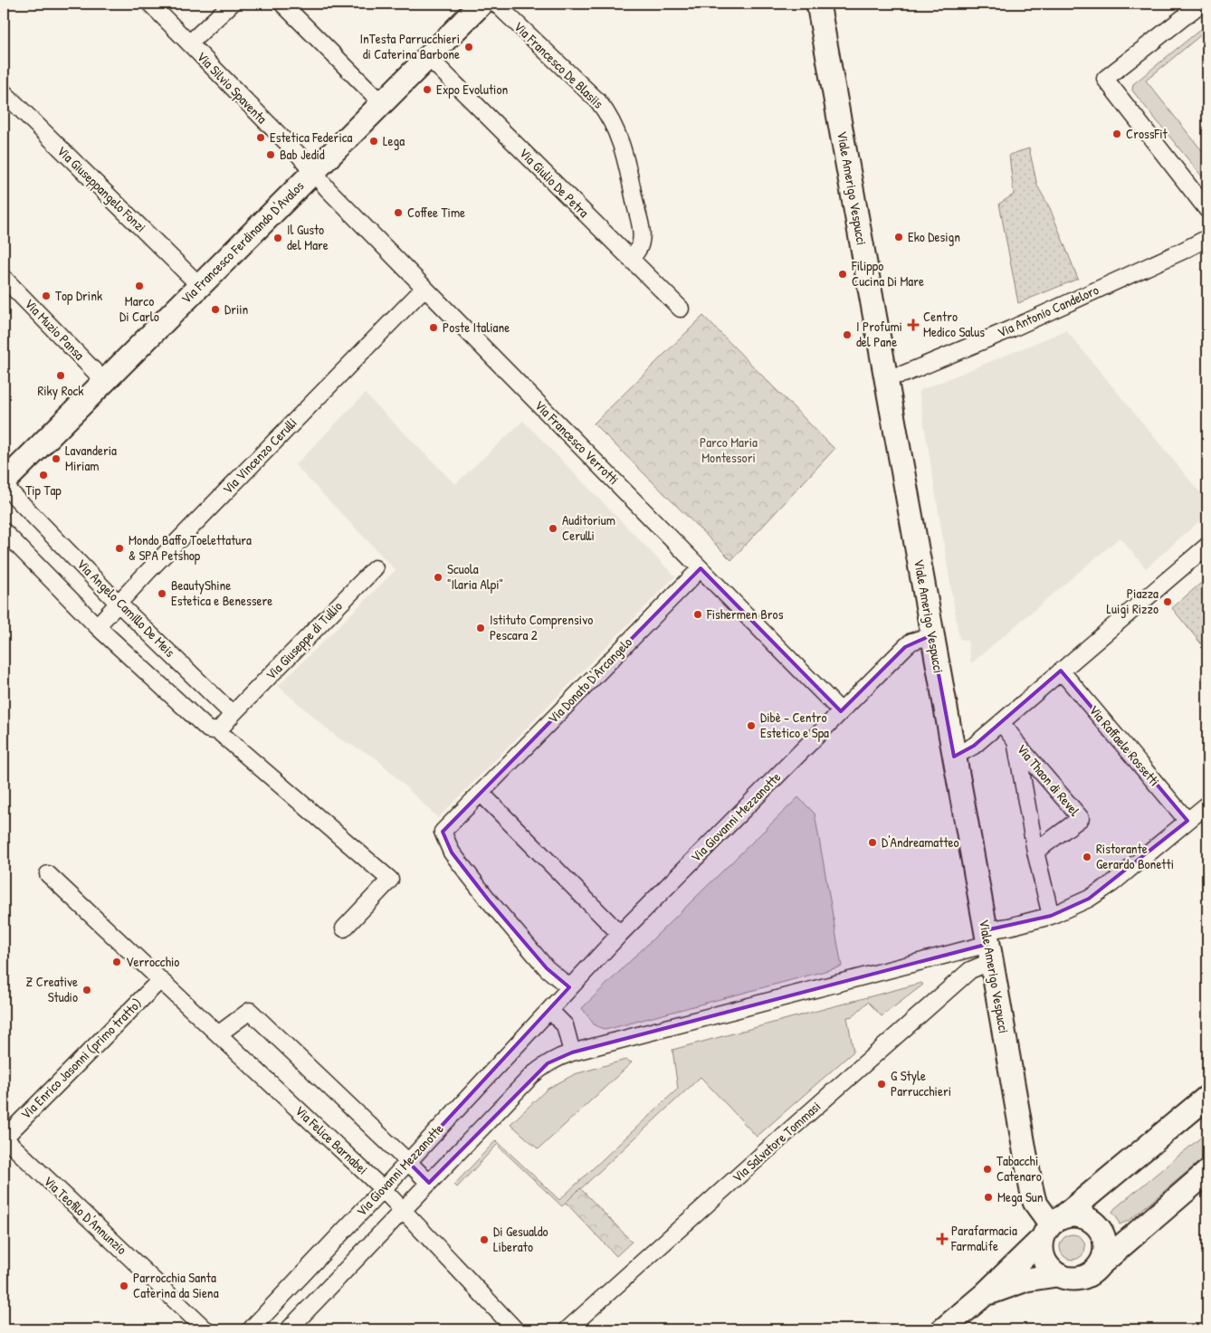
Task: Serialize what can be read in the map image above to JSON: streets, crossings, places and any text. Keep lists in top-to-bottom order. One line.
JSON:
{"streets":{"street":["Via Francesco De Blasiis","Via Silvio Spaventa","Via Giulio De Petra","Viale Amerigo Vespucci","Via Giuseppangelo Fonzi","Via Francesco Ferdinando D'Avalos","Via Antonio Candeloro","Via Muzio Pansa","Via Francesco Verrotti","Via Vincenzo Cerulli","Via Angelo Camillo De Meis","Via Giuseppe di Tullio","Via Donato D'Arcangelo","Via Raffaele Rossetti","Via Thaon di Revel","Via Giovanni Mezzanotte","Via Enrico Jasonni (primo tratto)","Via Felice Barnabei","Via Salvatore Tommasi","Via Teofilo D'Annunzio"]},"crossings":[["Via Francesco De Blasiis","Via Giulio De Petra"],["Via Francesco De Blasiis","Via Francesco Ferdinando D'Avalos"],["Via Silvio Spaventa","Via Francesco Ferdinando D'Avalos"],["Via Silvio Spaventa","Via Francesco Verrotti"],["Via Giulio De Petra","Via Francesco Ferdinando D'Avalos"],["Viale Amerigo Vespucci","Via Antonio Candeloro"],["Viale Amerigo Vespucci","Via Giovanni Mezzanotte"],["Viale Amerigo Vespucci","Via Salvatore Tommasi"],["Via Giuseppangelo Fonzi","Via Francesco Ferdinando D'Avalos"],["Via Francesco Ferdinando D'Avalos","Via Muzio Pansa"],["Via Francesco Ferdinando D'Avalos","Via Francesco Verrotti"],["Via Francesco Ferdinando D'Avalos","Via Angelo Camillo De Meis"],["Via Francesco Verrotti","Via Vincenzo Cerulli"],["Via Francesco Verrotti","Via Donato D'Arcangelo"],["Via Francesco Verrotti","Via Giovanni Mezzanotte"],["Via Vincenzo Cerulli","Via Angelo Camillo De Meis"],["Via Angelo Camillo De Meis","Via Giuseppe di Tullio"],["Via Donato D'Arcangelo","Via Giovanni Mezzanotte"],["Via Giovanni Mezzanotte","Via Felice Barnabei"],["Via Enrico Jasonni (primo tratto)","Via Felice Barnabei"],["Via Enrico Jasonni (primo tratto)","Via Teofilo D'Annunzio"]],"parks":["Parco Maria Montessori"],"places":{"other":["InTesta Parrucchieri di Caterina Barbone","Expo Evolution","CrossFit","Estetica Federica","Lega","Bab Jedid","Coffee Time","Eko Design","Il Gusto del Mare","Filippo Cucina Di Mare","Marco Di Carlo","Top Drink","Driin","Poste Italiane","I Profumi del Pane","Riky Rock","Lavanderia Miriam","Tip Tap","Auditorium Cerulli","Mondo Baffo Toelettatura & SPA Petshop","Scuola \"Ilaria Alpi\"","BeautyShine Estetica e Benessere","Piazza Luigi Rizzo","Fishermen Bros","Istituto Comprensivo Pescara 2","Dibè - Centro Estetico e Spa","D'Andreamatteo","Ristorante Gerardo Bonetti","Verrocchio","Z Creative Studio","G Style Parrucchieri","Tabacchi Catenaro","Mega Sun","Di Gesualdo Liberato","Parrocchia Santa Caterina da Siena"],"health":["Centro Medico Salus","Parafarmacia Farmalife"]}}
